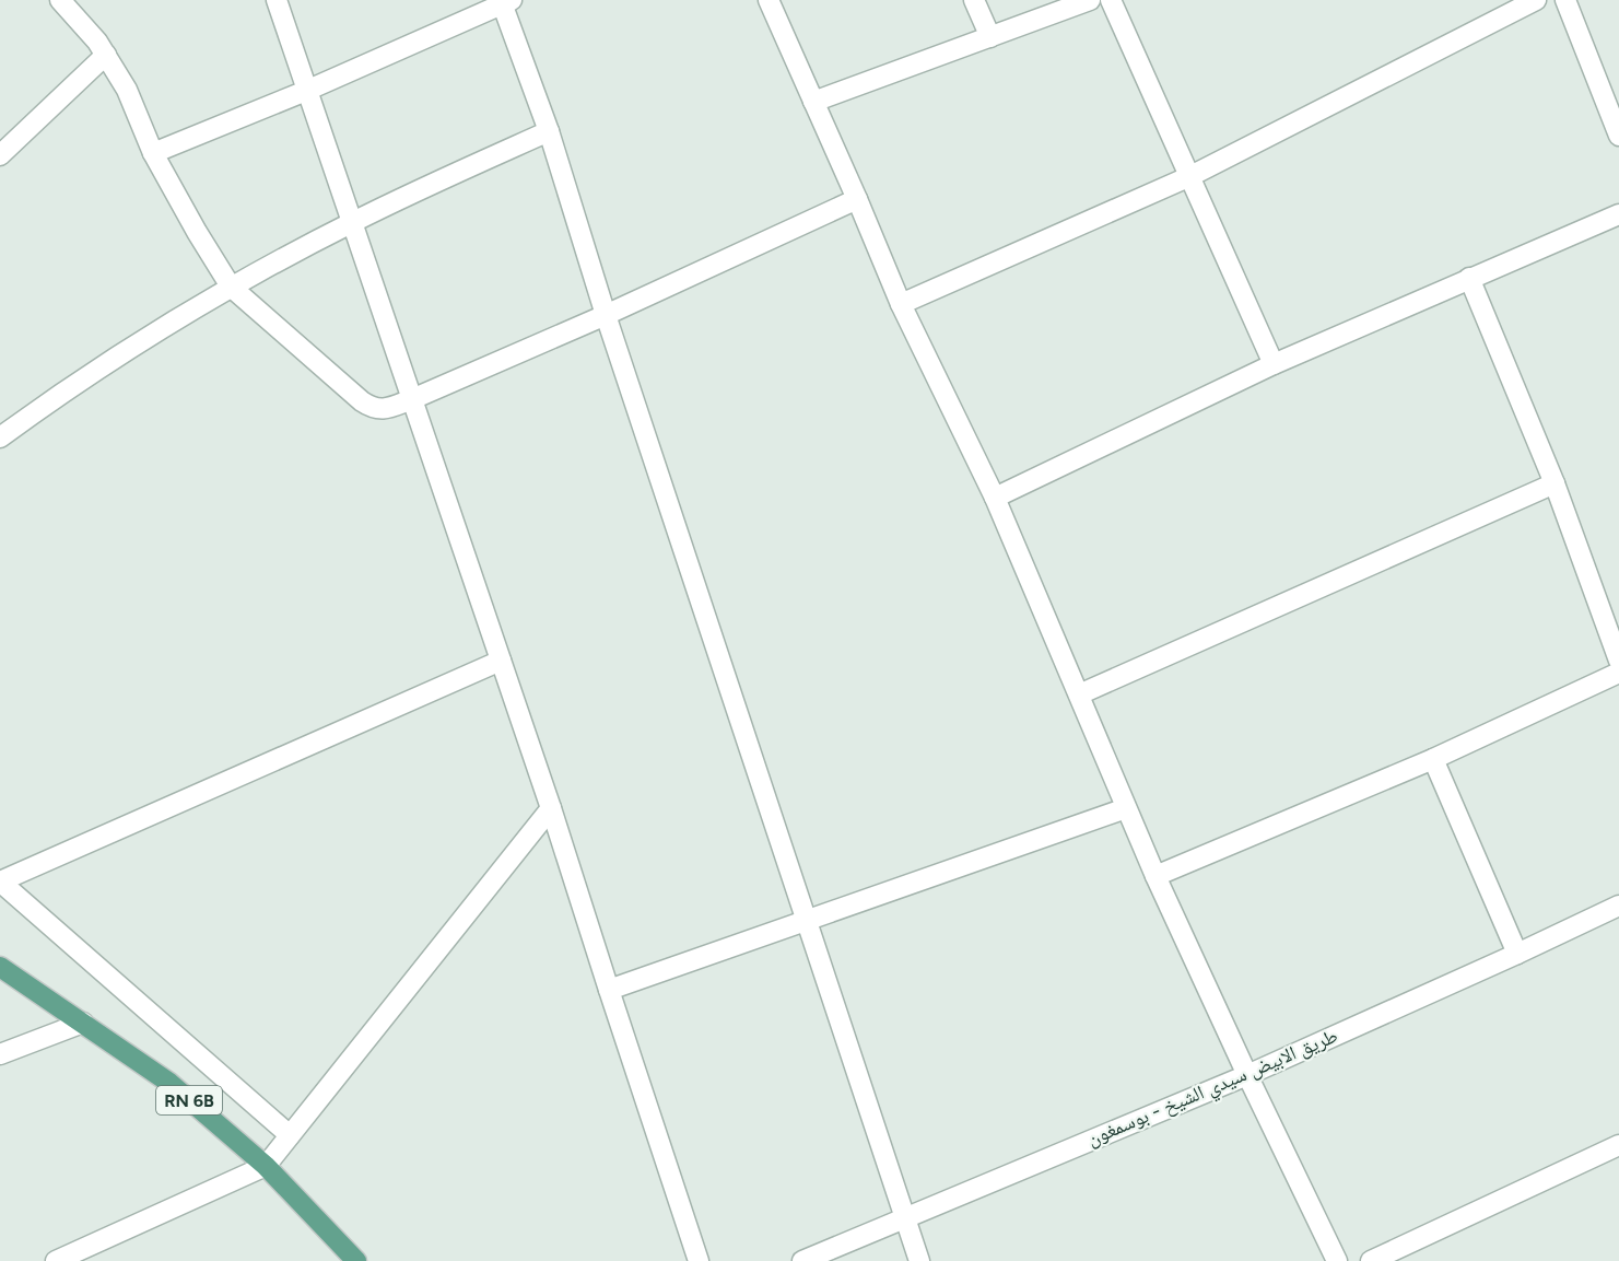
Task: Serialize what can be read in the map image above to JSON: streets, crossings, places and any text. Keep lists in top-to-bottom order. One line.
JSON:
{"streets":{"main road":["RN 6B"],"street":["طريق الابيض سيدي الشيخ - بوسمغون"]}}
